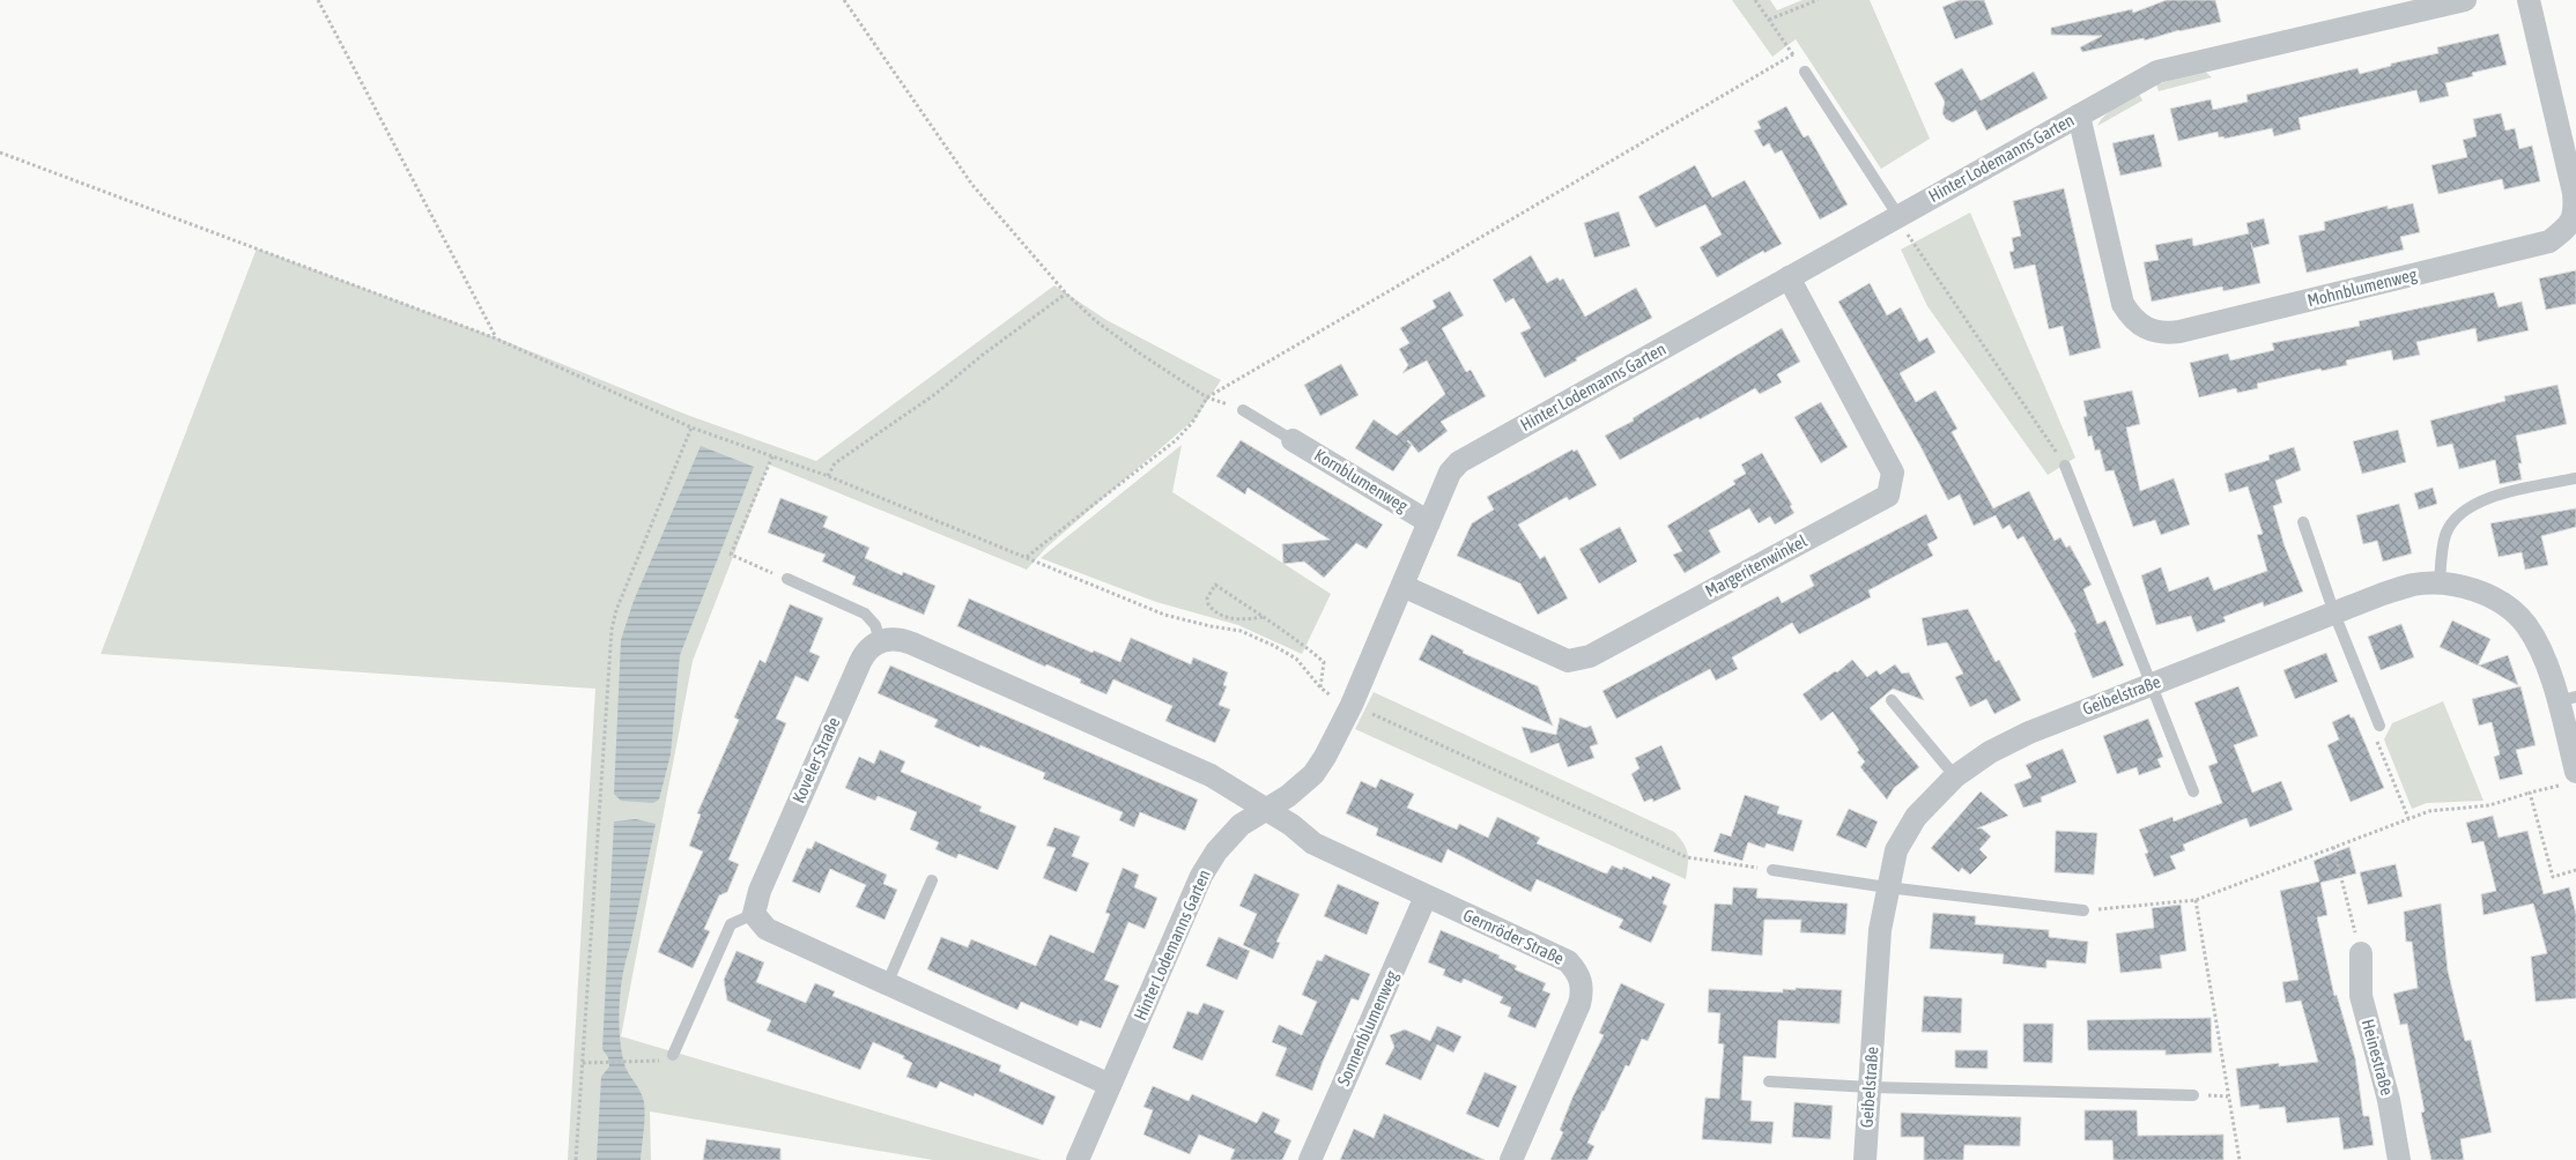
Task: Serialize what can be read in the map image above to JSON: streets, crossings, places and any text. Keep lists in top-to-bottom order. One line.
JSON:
{"streets":{"street":["Hinter Lodemanns Garten","Mohnblumenweg","Kornblumenweg","Margeritenwinkel","Geibelstraße","Koveler Straße","Gernröder Straße","Sonnenblumenweg","Heinestraße"]},"crossings":[["Hinter Lodemanns Garten","Mohnblumenweg"],["Hinter Lodemanns Garten","Kornblumenweg"],["Hinter Lodemanns Garten","Margeritenwinkel"],["Hinter Lodemanns Garten","Gernröder Straße"],["Gernröder Straße","Sonnenblumenweg"]]}
